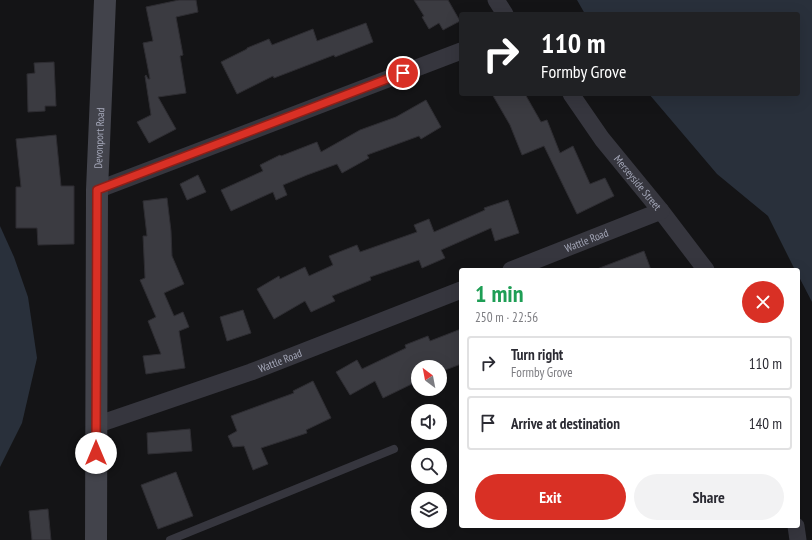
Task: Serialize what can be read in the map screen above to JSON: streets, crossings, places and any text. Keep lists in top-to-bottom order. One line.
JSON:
{"streets":{"main road":["Devonport Road"],"street":["Merseyside Street","Wattle Road"]},"crossings":[["Devonport Road","Wattle Road"],["Merseyside Street","Wattle Road"]],"north":"top left","page":{"turn":["110 m","Formby Grove"],"heading":["1 min","250 m · 22:56"],"list":[{"name":"Turn right","note":"Formby Grove","value":"110 m"},{"name":"Arrive at destination","value":"140 m"}],"buttons":["Exit","Share"]}}
